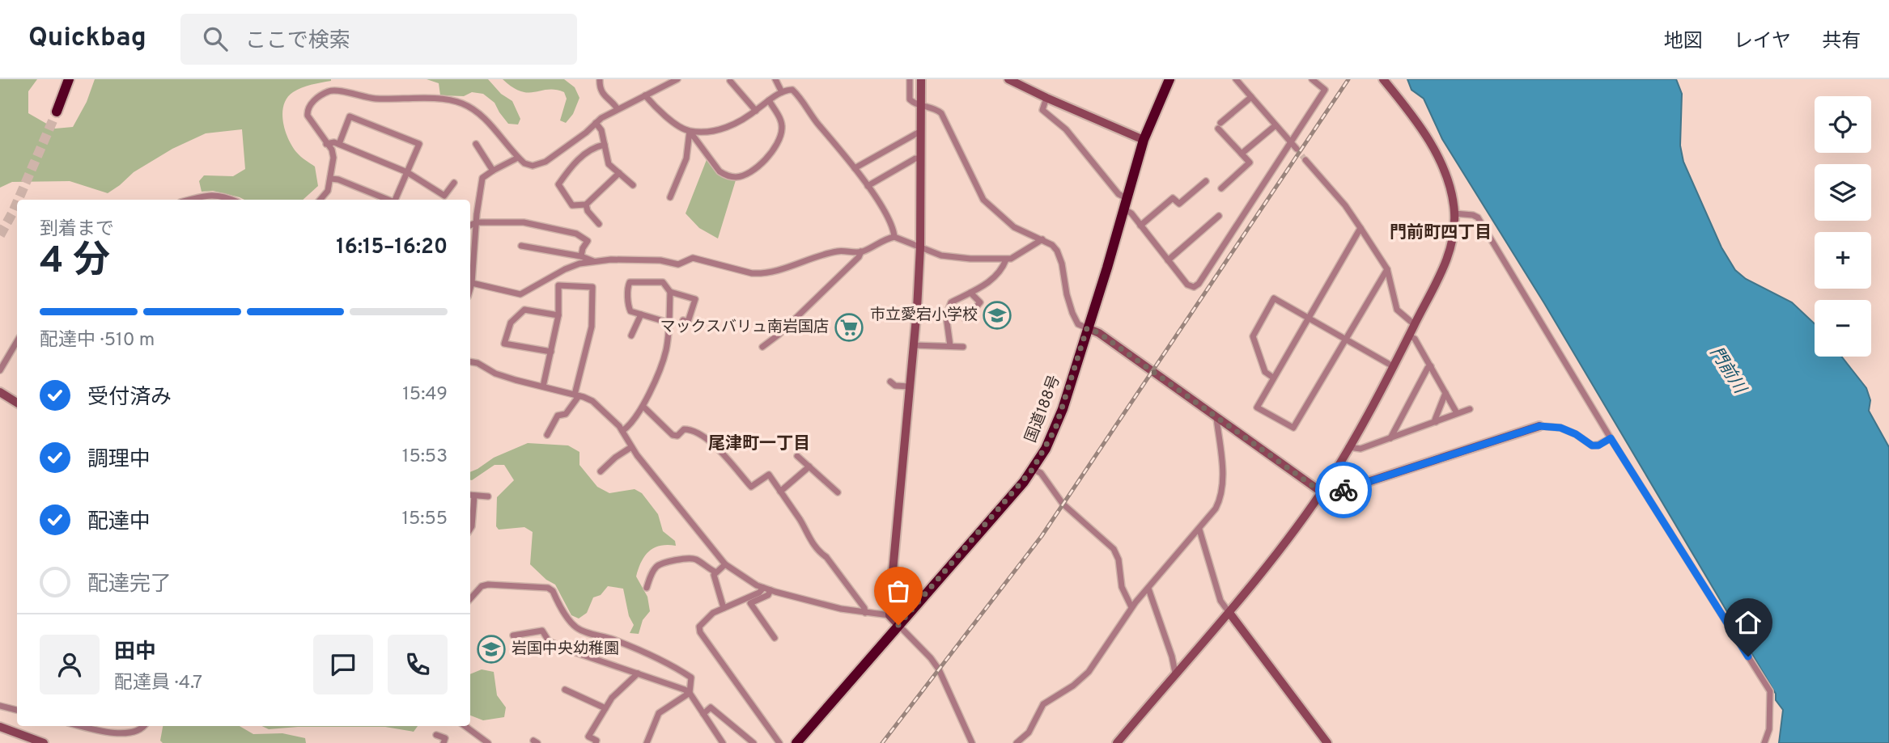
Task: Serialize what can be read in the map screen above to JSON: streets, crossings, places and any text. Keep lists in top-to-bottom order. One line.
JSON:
{"streets":{"highway":["国道188号"]},"districts":["門前町四丁目","尾津町一丁目"],"water":["門前川"],"places":{"school or university":["市立愛宕小学校","岩国中央幼稚園"],"supermarket":["マックスバリュ南岩国店"]},"page":{"header":"Quickbag","search":"ここで検索","nav":["地図","レイヤ","共有"],"map_buttons":["+","−"],"heading":["4 分","到着まで","16:15–16:20"],"panel":["田中","配達員 · 4.7"],"bar":"配達中 · 510 m","list":[["受付済み","15:49"],["調理中","15:53"],["配達中","15:55"],"配達完了"]}}
